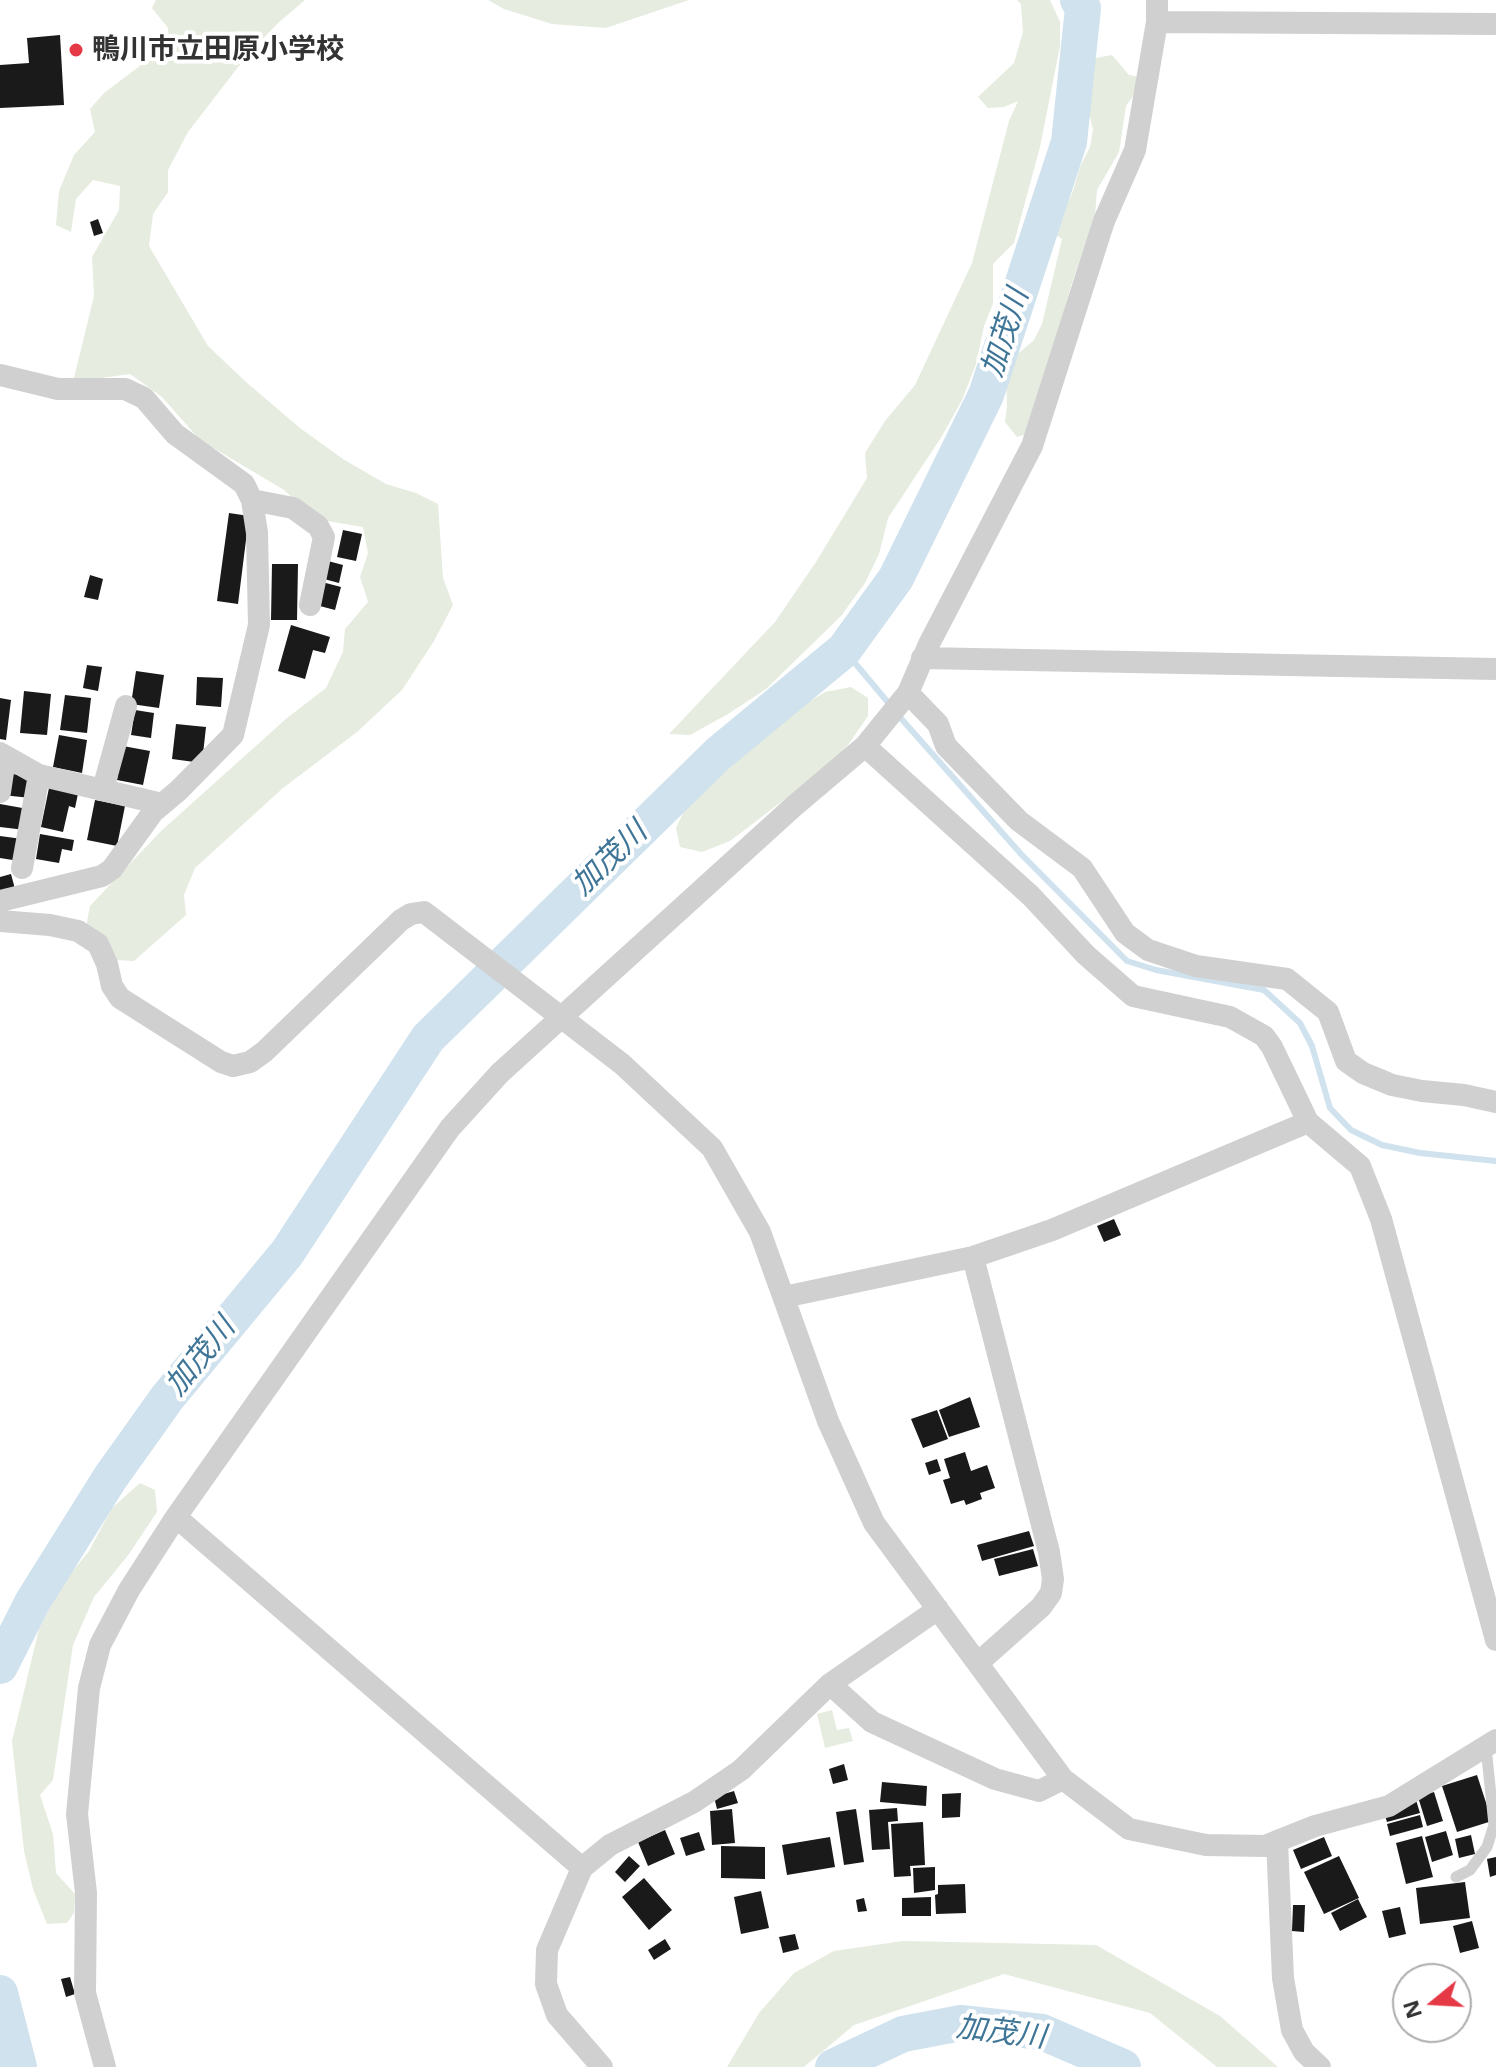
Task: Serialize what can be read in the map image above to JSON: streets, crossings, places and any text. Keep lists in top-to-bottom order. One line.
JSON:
{"water":["加茂川"],"places":["鴨川市立田原小学校"],"north":"left"}
